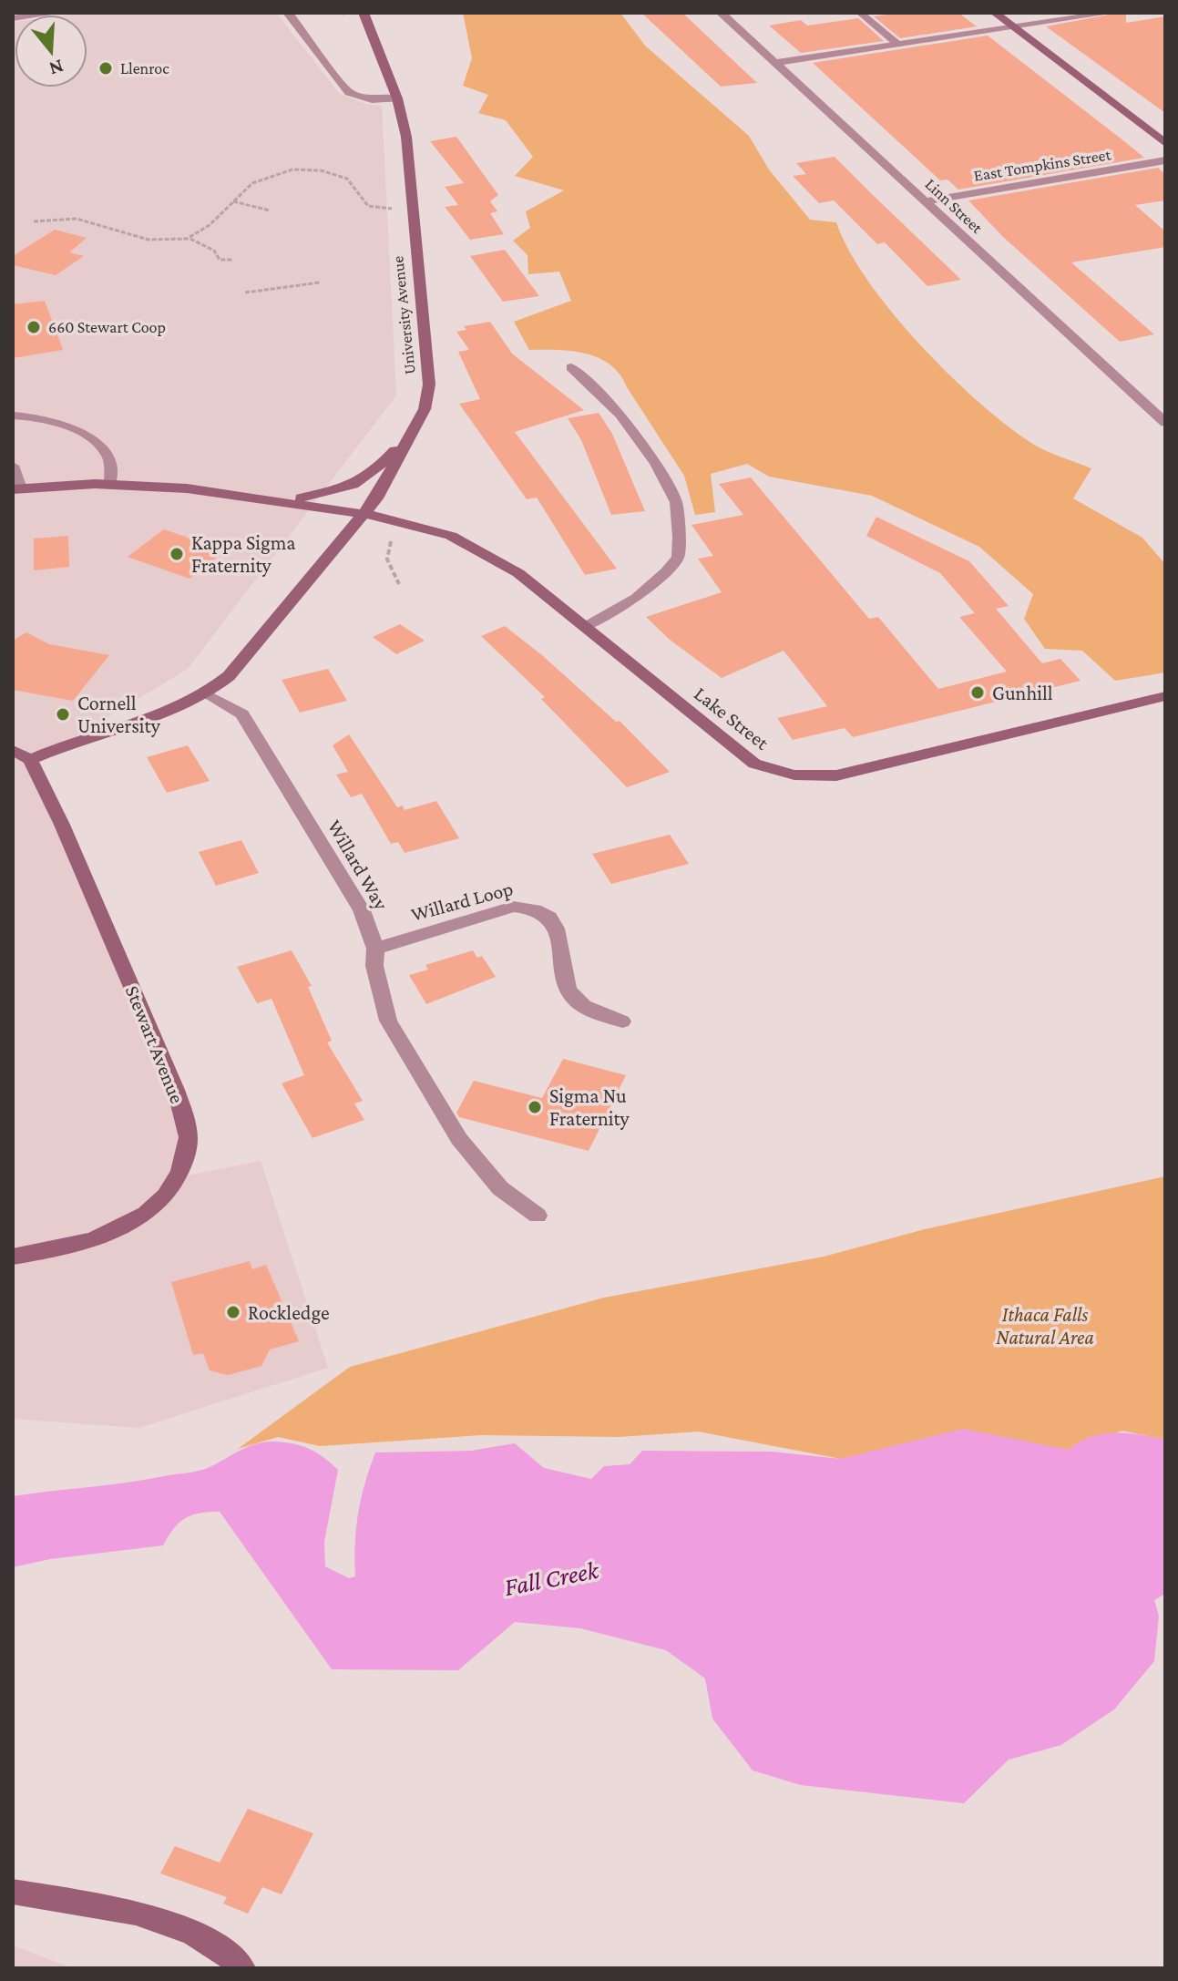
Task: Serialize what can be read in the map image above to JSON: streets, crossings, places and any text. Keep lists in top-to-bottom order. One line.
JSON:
{"streets":{"street":["East Tompkins Street","Linn Street","University Avenue","Lake Street","Willard Way","Willard Loop","Stewart Avenue"]},"crossings":[["East Tompkins Street","Linn Street"],["University Avenue","Lake Street"],["Willard Way","Willard Loop"]],"water":["Fall Creek"],"parks":["Ithaca Falls Natural Area"],"places":["Llenroc","660 Stewart Coop","Kappa Sigma Fraternity","Gunhill","Cornell University","Sigma Nu Fraternity","Rockledge"],"north":"bottom"}
